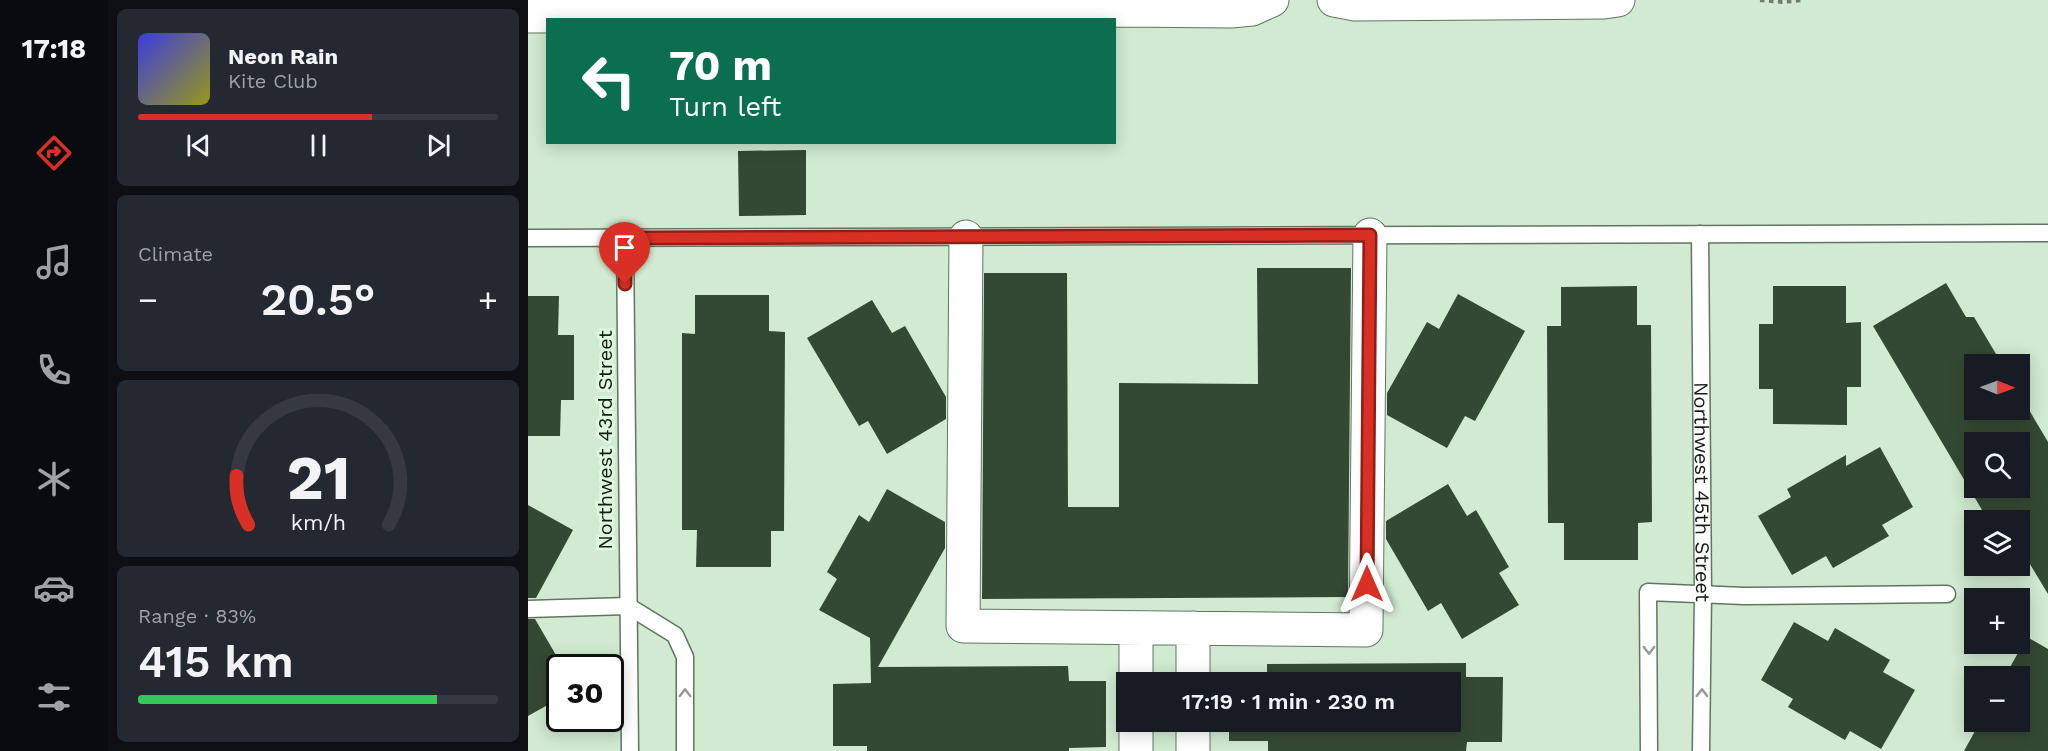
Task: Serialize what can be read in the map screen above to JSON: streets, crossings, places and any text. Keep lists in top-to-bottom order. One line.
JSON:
{"streets":{"lane":["Northwest 43rd Street","Northwest 45th Street"]},"north":"right","page":{"tabs":"17:18","turn":["70 m","Turn left"],"song":["Neon Rain","Kite Club"],"tile":["Climate",["Range · 83%","415 km"]],"heat":["−","20.5°","+"],"map_buttons":["+","−"],"limit":"30","trip":"17:19 · 1 min · 230 m","gauge":["21","km/h"]}}
